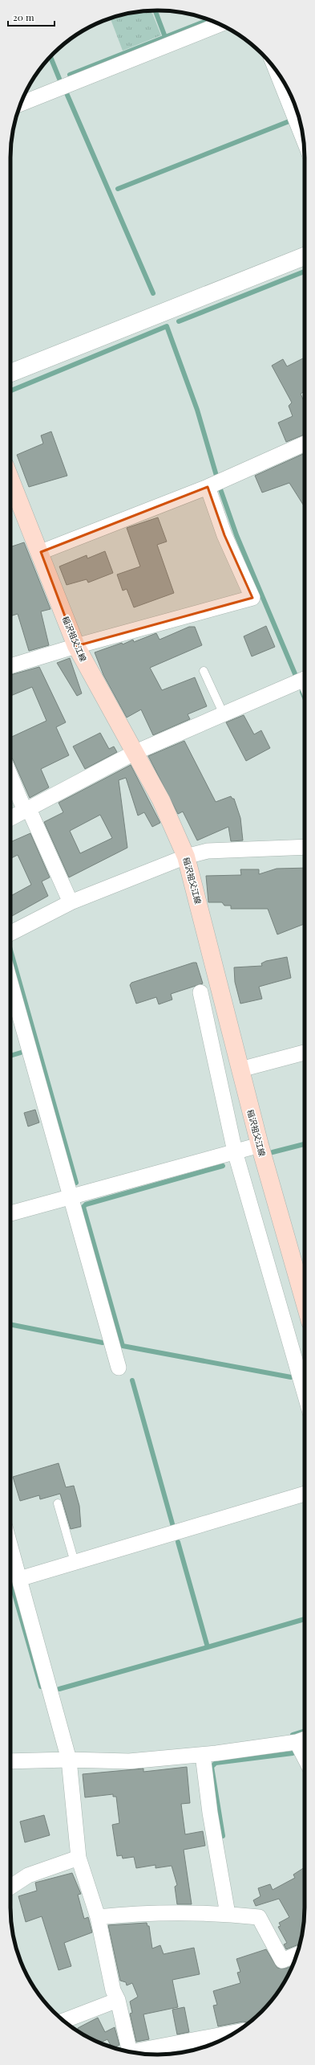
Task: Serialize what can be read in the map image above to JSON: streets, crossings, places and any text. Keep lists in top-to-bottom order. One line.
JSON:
{"streets":{"main road":["稲沢祖父江線"]},"scale_bar":"20 m"}
